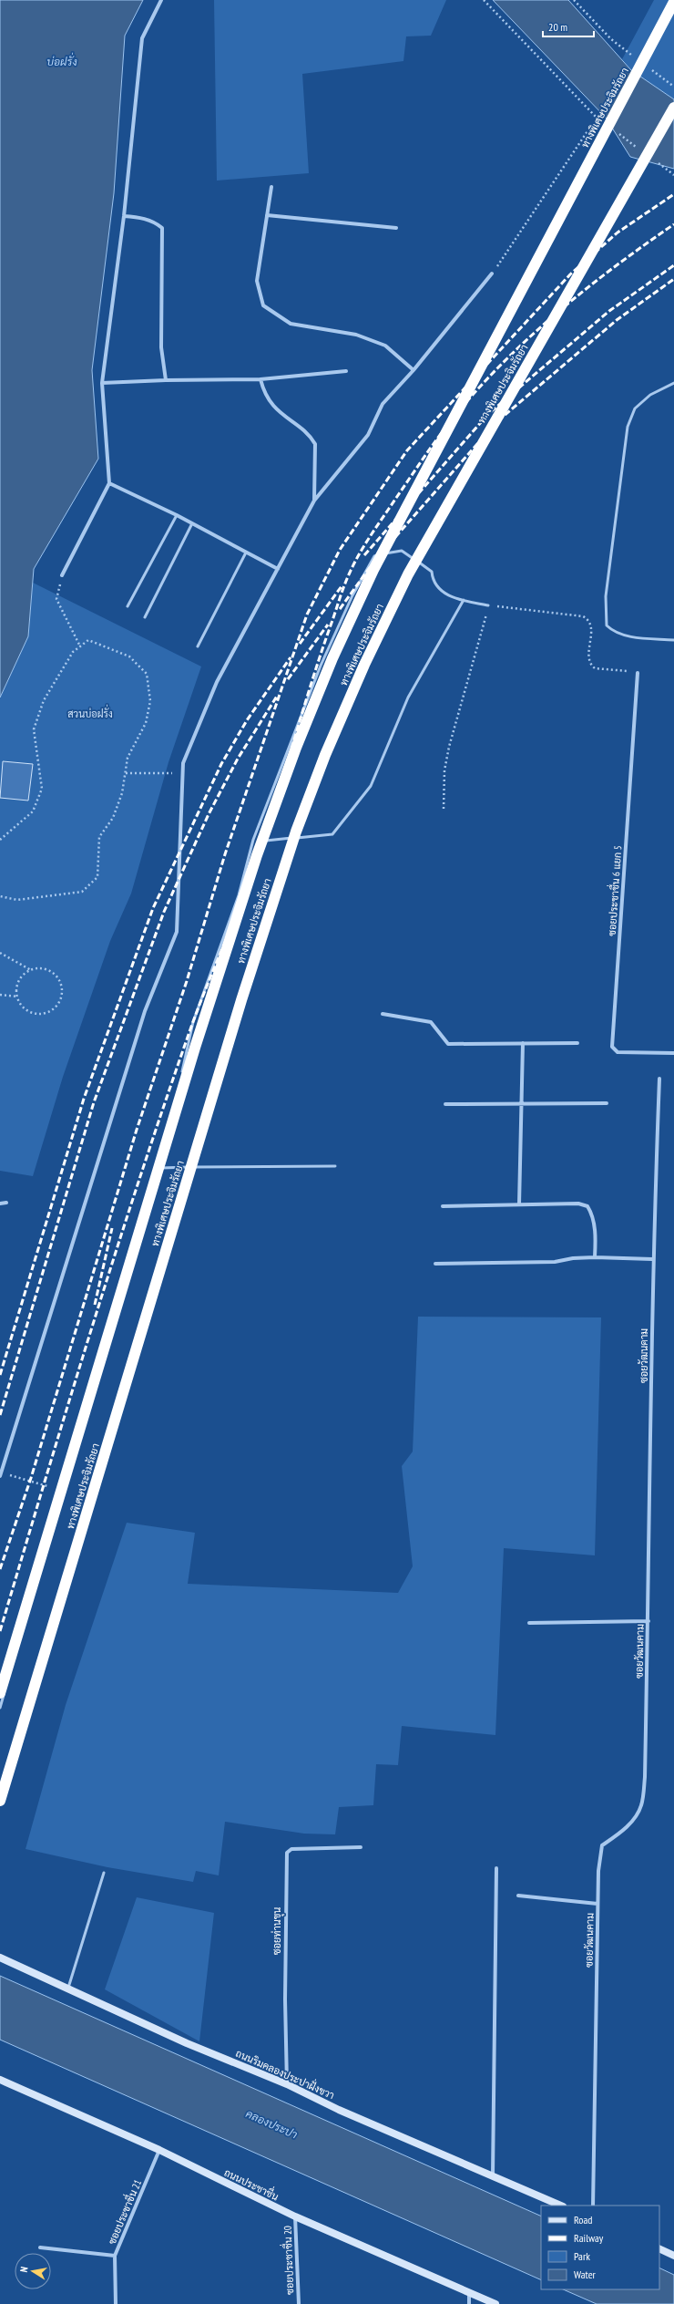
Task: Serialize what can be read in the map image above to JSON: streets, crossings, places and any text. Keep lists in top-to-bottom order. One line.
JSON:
{"streets":{"highway":["ทางพิเศษประจิมรัถยา"],"street":["ซอยประชาชื่น 6 แยก 5","ซอยวัฒนคาม","ซอยท่านขุน","ถนนริมคลองประปาฝั่งขวา","ถนนประชาชื่น","ซอยประชาชื่น 21","ซอยประชาชื่น 20"]},"crossings":[["ซอยท่านขุน","ถนนริมคลองประปาฝั่งขวา"],["ถนนประชาชื่น","ซอยประชาชื่น 21"],["ถนนประชาชื่น","ซอยประชาชื่น 20"]],"water":["บ่อฝรั่ง","คลองประปา"],"parks":["สวนบ่อฝรั่ง"],"legend":["Road","Railway","Park","Water"],"scale_bar":"20 m","north":"left"}
